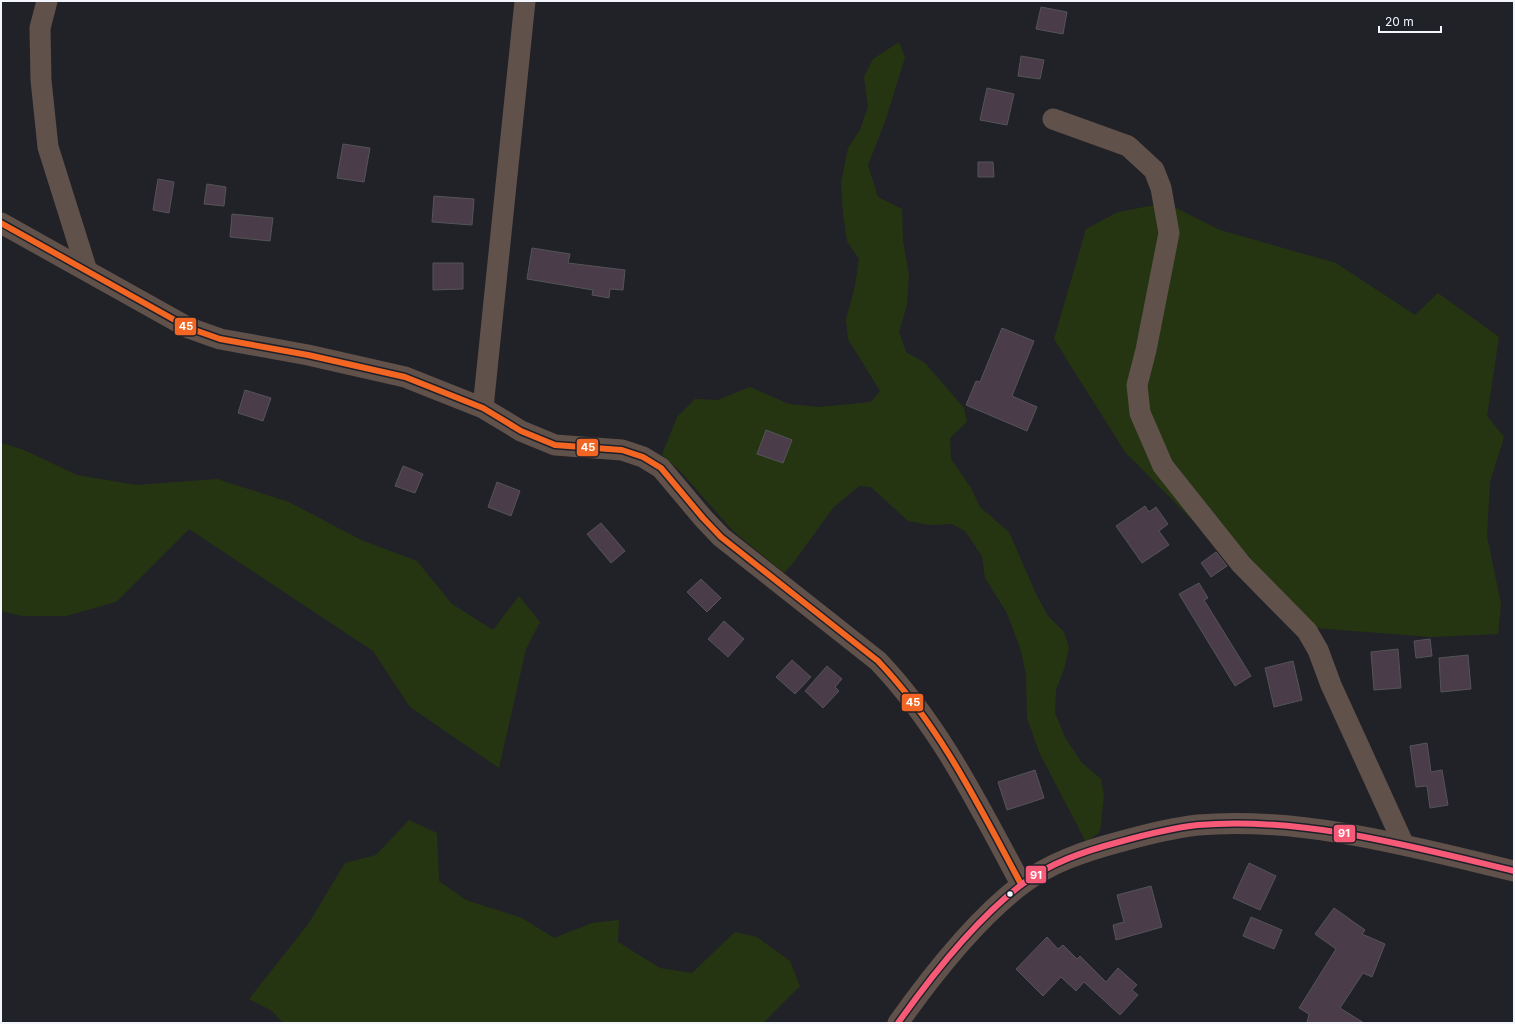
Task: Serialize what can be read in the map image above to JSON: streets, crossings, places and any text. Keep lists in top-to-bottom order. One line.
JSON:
{"lines":["transit line 45","transit line 91"],"scale_bar":"20 m"}
